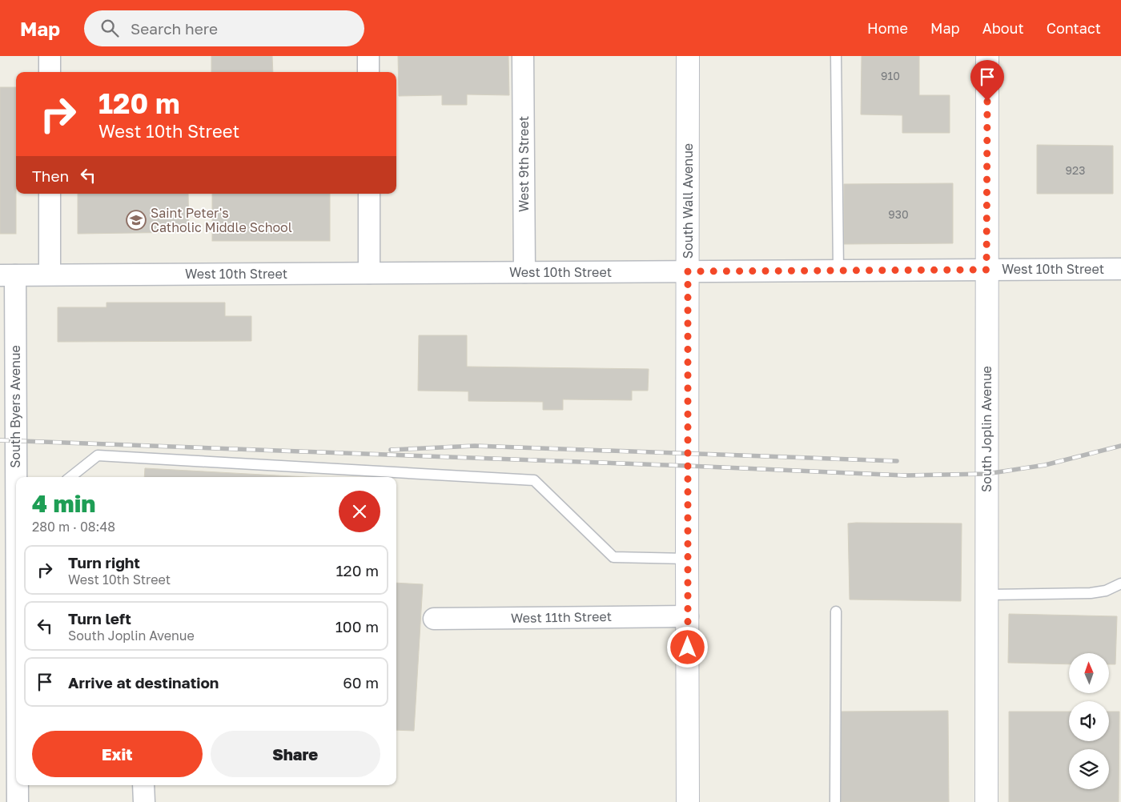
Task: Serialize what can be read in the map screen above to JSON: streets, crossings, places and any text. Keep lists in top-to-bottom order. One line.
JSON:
{"streets":{"street":["West 9th Street","South Wall Avenue","West 10th Street","South Byers Avenue","South Joplin Avenue","West 11th Street"]},"crossings":[["West 9th Street","West 10th Street"],["South Wall Avenue","West 10th Street"],["South Wall Avenue","West 11th Street"],["West 10th Street","South Byers Avenue"],["West 10th Street","South Joplin Avenue"]],"places":{"school or university":["Saint Peter's Catholic Middle School"]},"house_numbers":["910","923","930"],"north":"top","page":{"header":"Map","search":"Search here","nav":["Home","Map","About","Contact"],"turn":["120 m","West 10th Street"],"then":"Then","heading":["4 min","280 m · 08:48"],"list":[{"name":"Turn right","note":"West 10th Street","value":"120 m"},{"name":"Turn left","note":"South Joplin Avenue","value":"100 m"},{"name":"Arrive at destination","value":"60 m"}],"buttons":["Exit","Share"]}}
